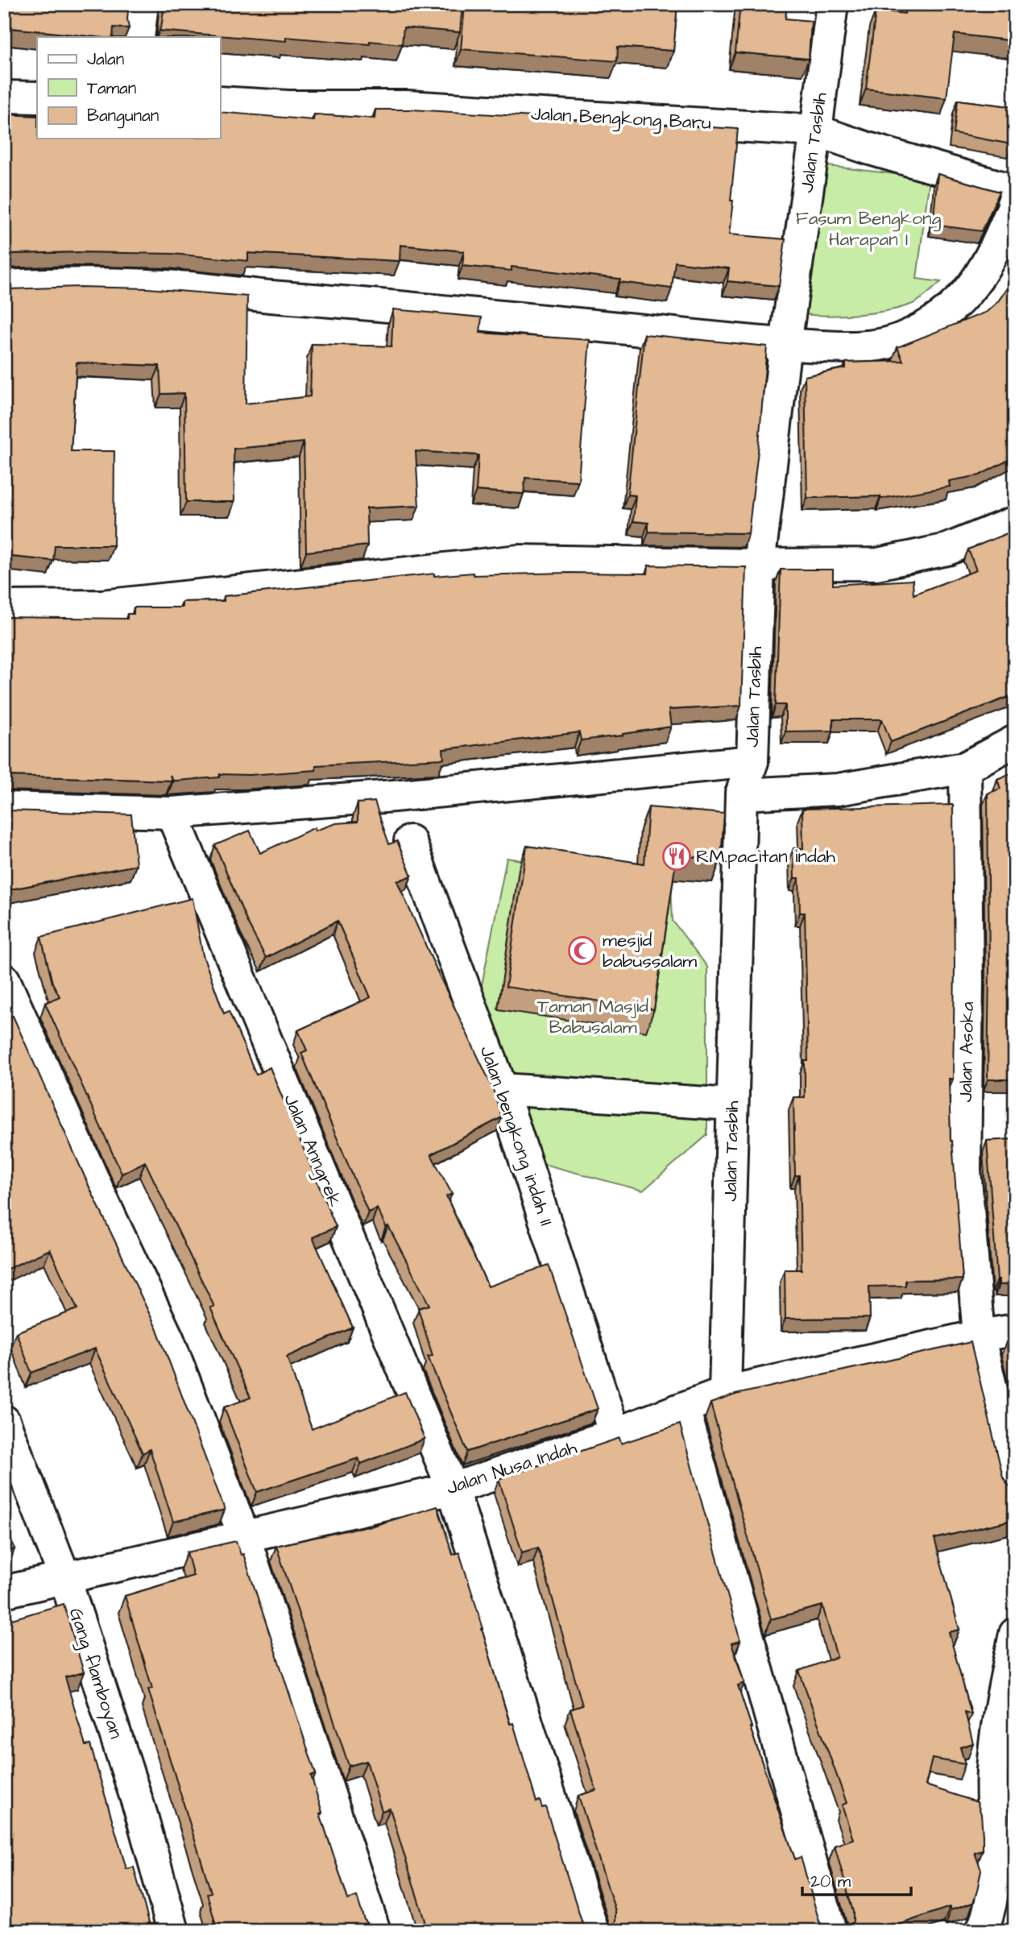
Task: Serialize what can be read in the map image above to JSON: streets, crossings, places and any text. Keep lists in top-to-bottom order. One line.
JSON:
{"streets":{"street":["Jalan Bengkong Baru","Jalan Tasbih","Jalan Asoka","Jalan bengkong indah II","Jalan Anngrek","Jalan Nusa Indah","Gang flamboyan"]},"crossings":[["Jalan Bengkong Baru","Jalan Tasbih"],["Jalan Tasbih","Jalan Nusa Indah"],["Jalan Asoka","Jalan Nusa Indah"],["Jalan bengkong indah II","Jalan Nusa Indah"],["Jalan Anngrek","Jalan Nusa Indah"],["Jalan Nusa Indah","Gang flamboyan"]],"parks":["Fasum Bengkong Harapan I","Taman Masjid Babusalam"],"places":{"restaurant":["RM.pacitan indah"],"mosque":["mesjid babussalam"]},"legend":["Jalan","Taman","Bangunan"],"scale_bar":"20 m"}
